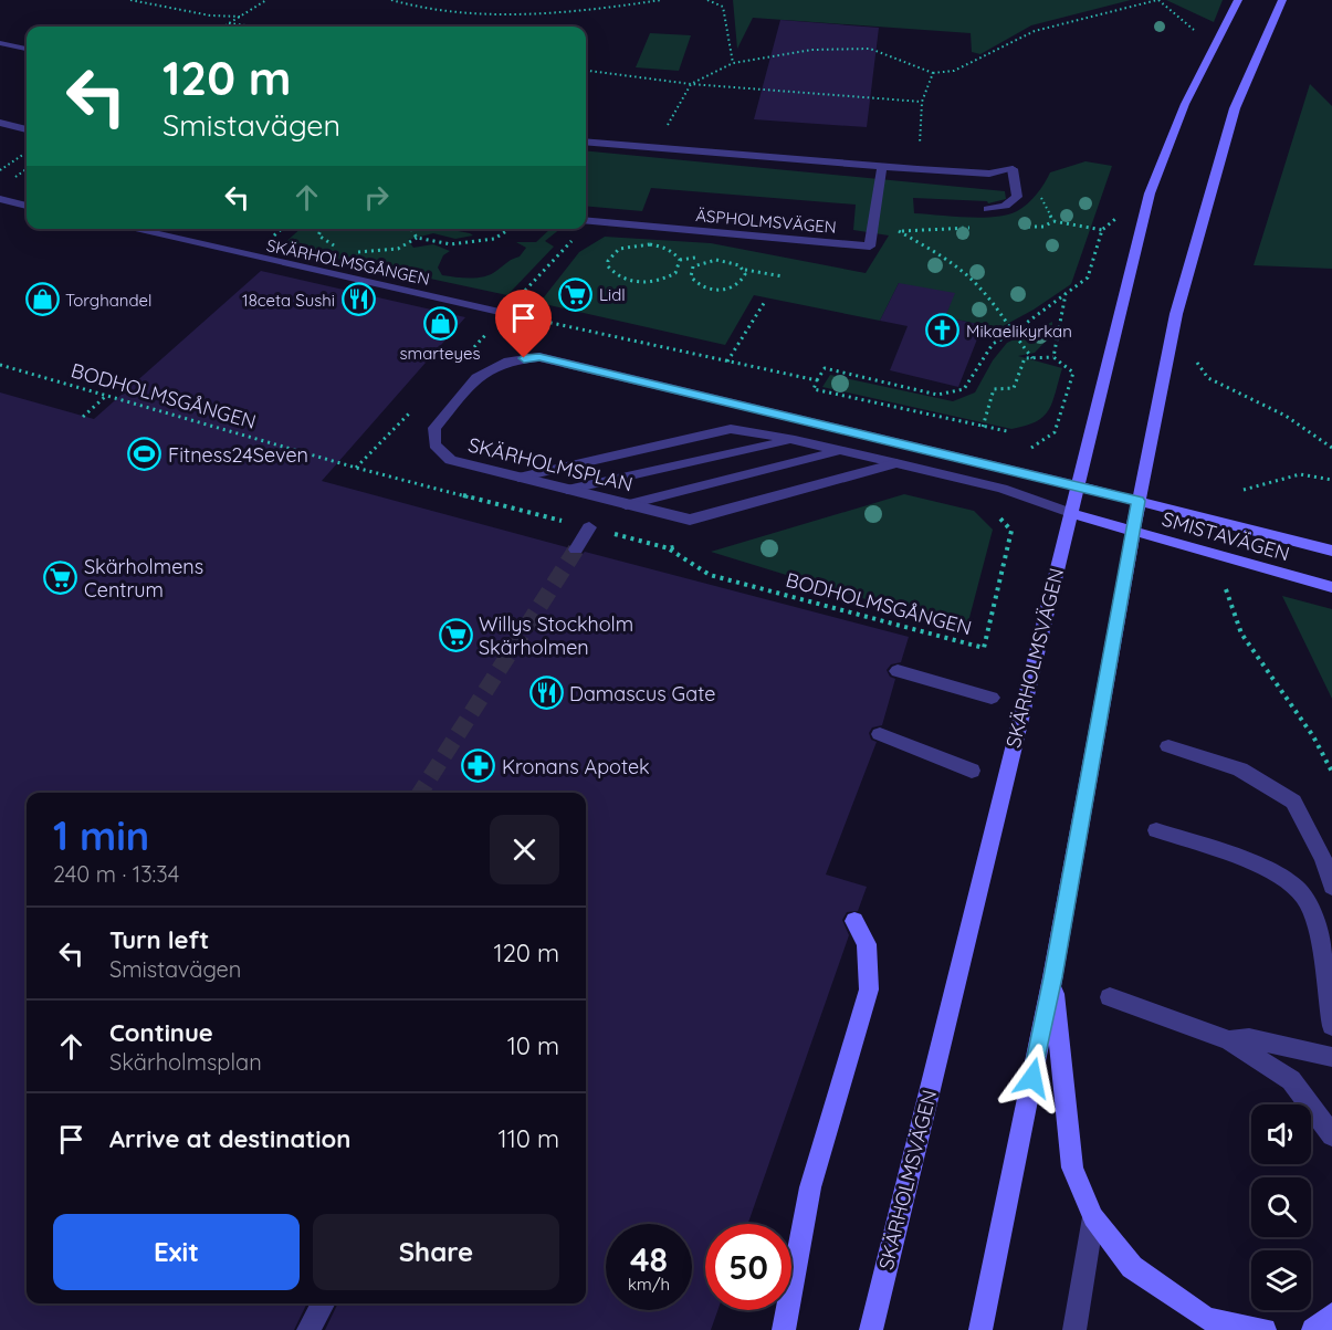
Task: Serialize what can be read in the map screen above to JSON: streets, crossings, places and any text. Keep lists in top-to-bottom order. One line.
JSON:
{"streets":{"main road":["SMISTAVÄGEN","SKÄRHOLMSVÄGEN"],"street":["ÄSPHOLMSVÄGEN","SKÄRHOLMSGÅNGEN","SKÄRHOLMSPLAN"],"path":["BODHOLMSGÅNGEN"]},"crossings":[["SKÄRHOLMSPLAN","SMISTAVÄGEN"],["SKÄRHOLMSPLAN","SKÄRHOLMSVÄGEN"],["SMISTAVÄGEN","SKÄRHOLMSVÄGEN"]],"places":{"supermarket":["Lidl","Skärholmens Centrum","Willys Stockholm Skärholmen"],"shop":["Torghandel","smarteyes"],"restaurant":["18ceta Sushi","Damascus Gate"],"church":["Mikaelikyrkan"],"sports":["Fitness24Seven"],"pharmacy":["Kronans Apotek"]},"page":{"turn":["120 m","Smistavägen"],"heading":["1 min","240 m · 13:34"],"list":[{"name":"Turn left","note":"Smistavägen","value":"120 m"},{"name":"Continue","note":"Skärholmsplan","value":"10 m"},{"name":"Arrive at destination","value":"110 m"}],"buttons":["Exit","Share"],"speed":"48 km/h","limit":"50"}}
